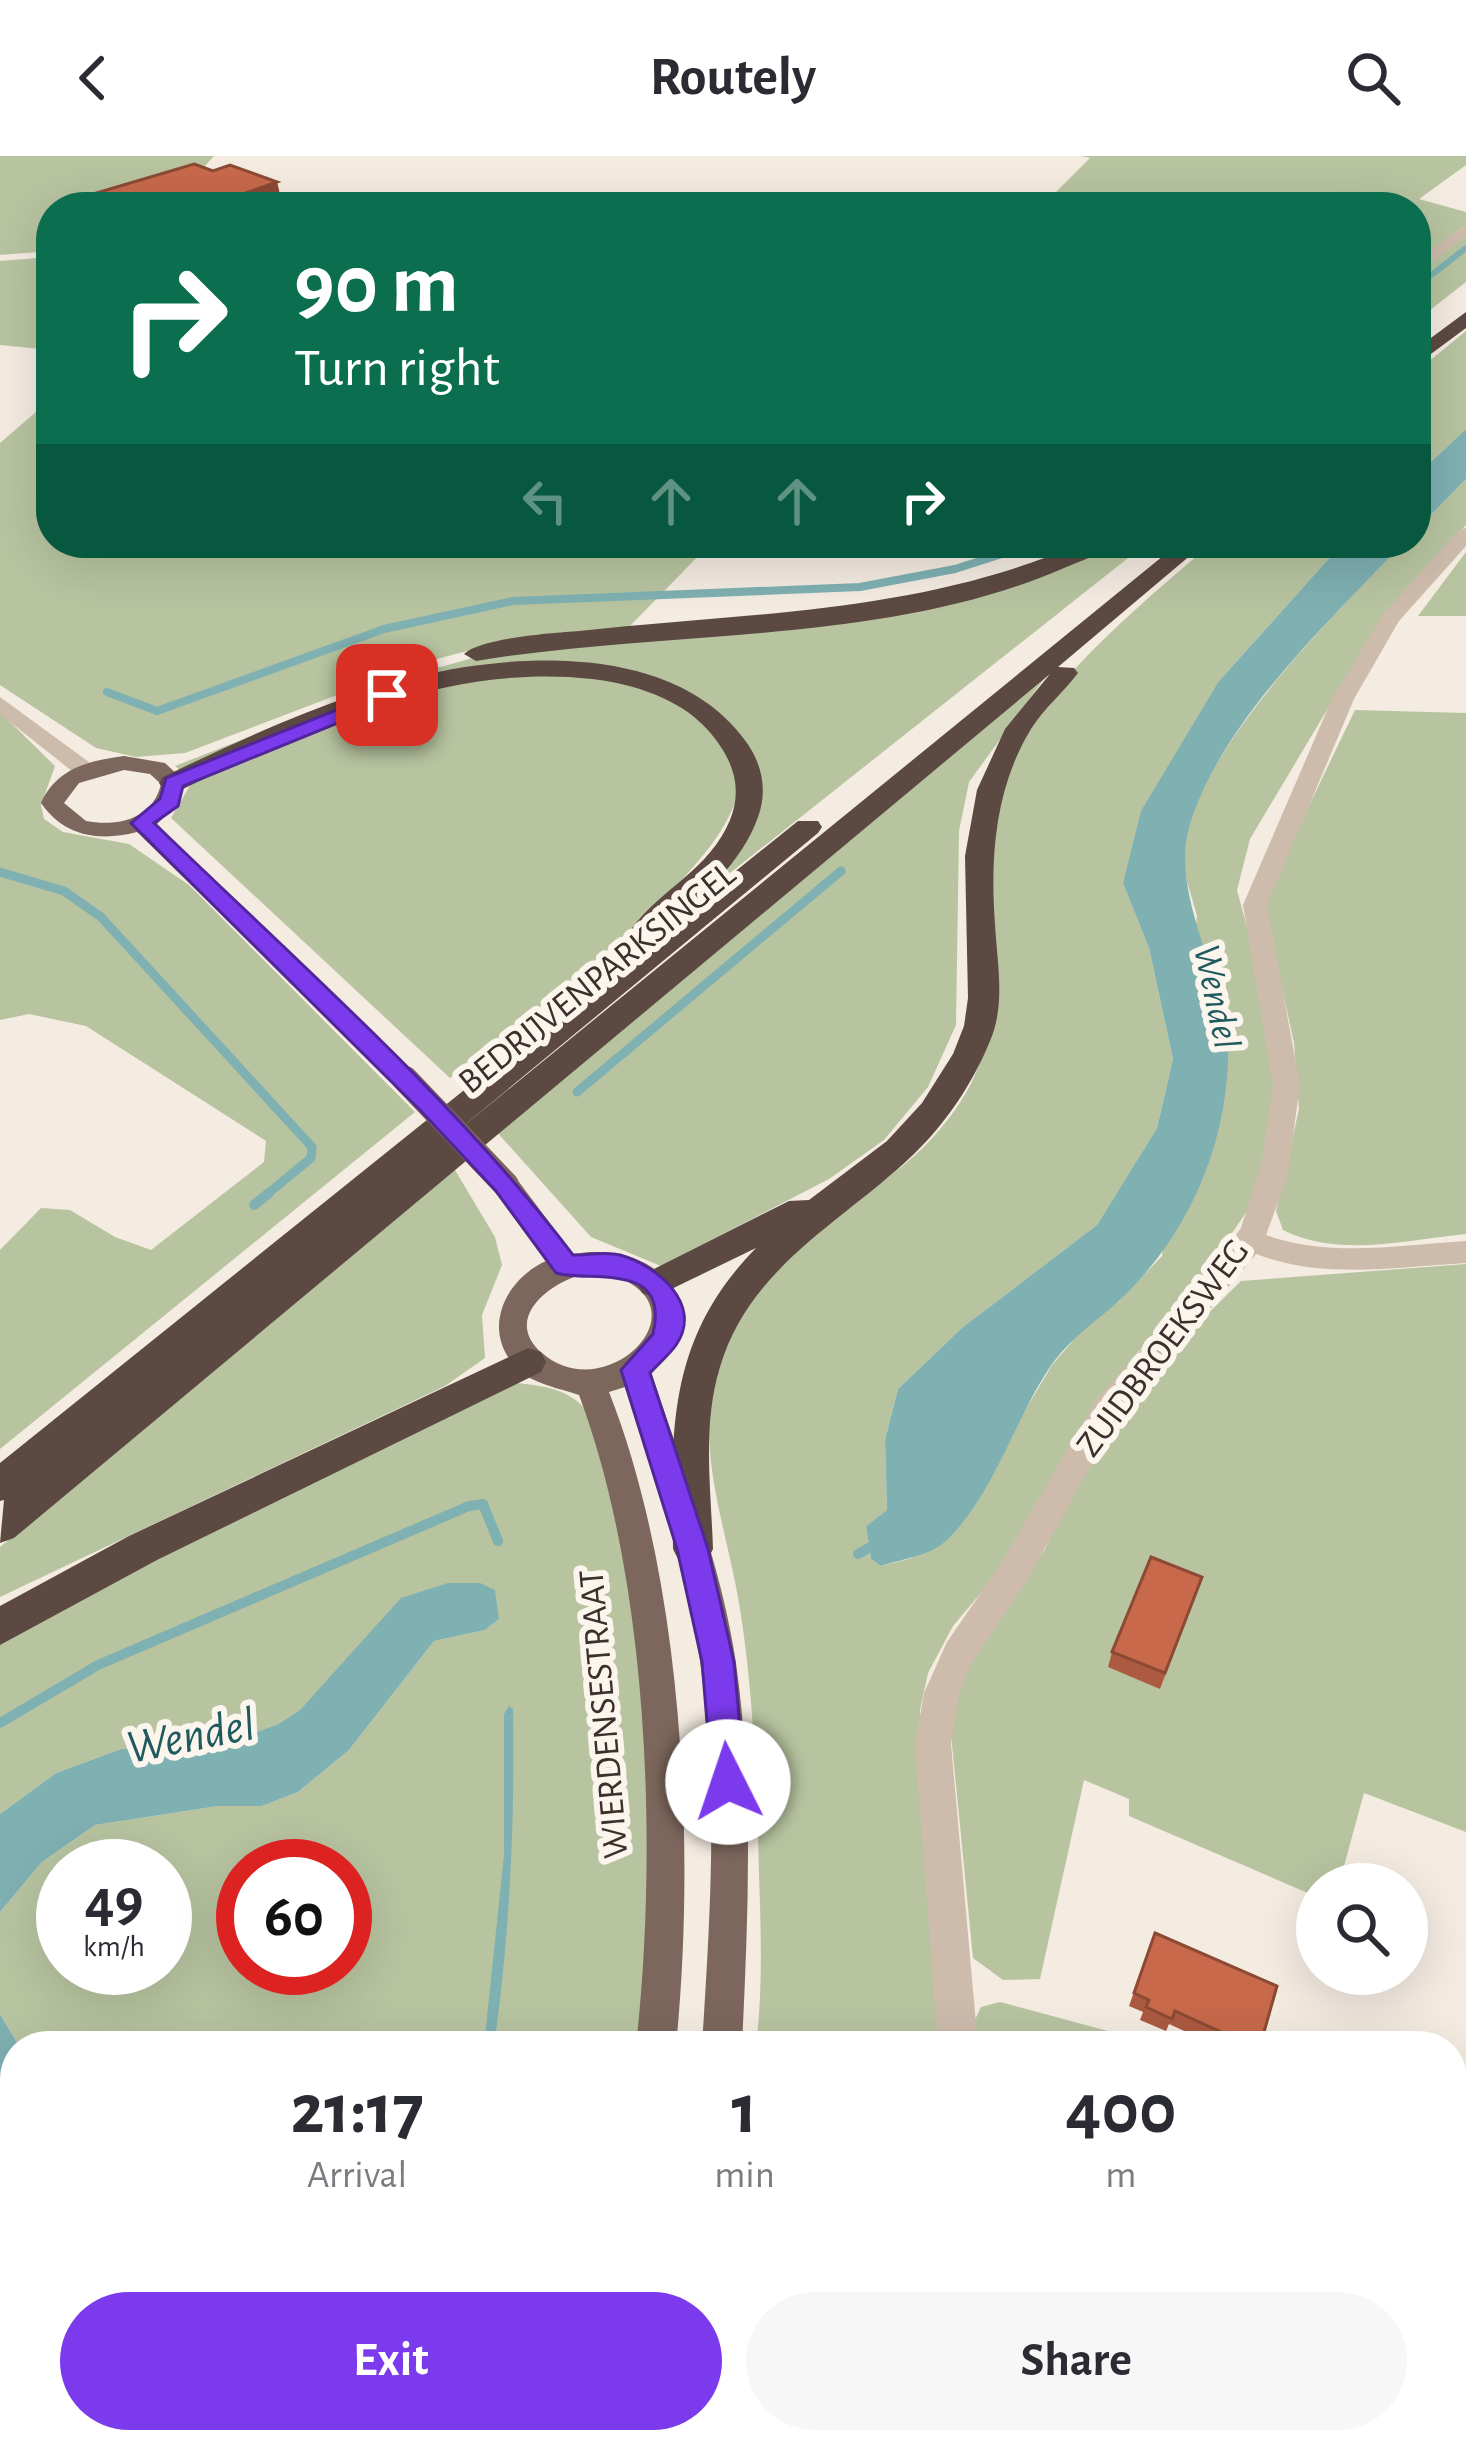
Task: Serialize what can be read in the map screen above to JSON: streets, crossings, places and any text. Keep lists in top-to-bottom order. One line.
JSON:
{"streets":{"highway":["BEDRIJVENPARKSINGEL"],"main road":["WIERDENSESTRAAT"],"street":["ZUIDBROEKSWEG"]},"water":["Wendel"],"page":{"header":"Routely","turn":["90 m","Turn right"],"speed":"49 km/h","limit":"60","eta":["21:17","Arrival","1","min","400","m"],"buttons":["Exit","Share"]}}
